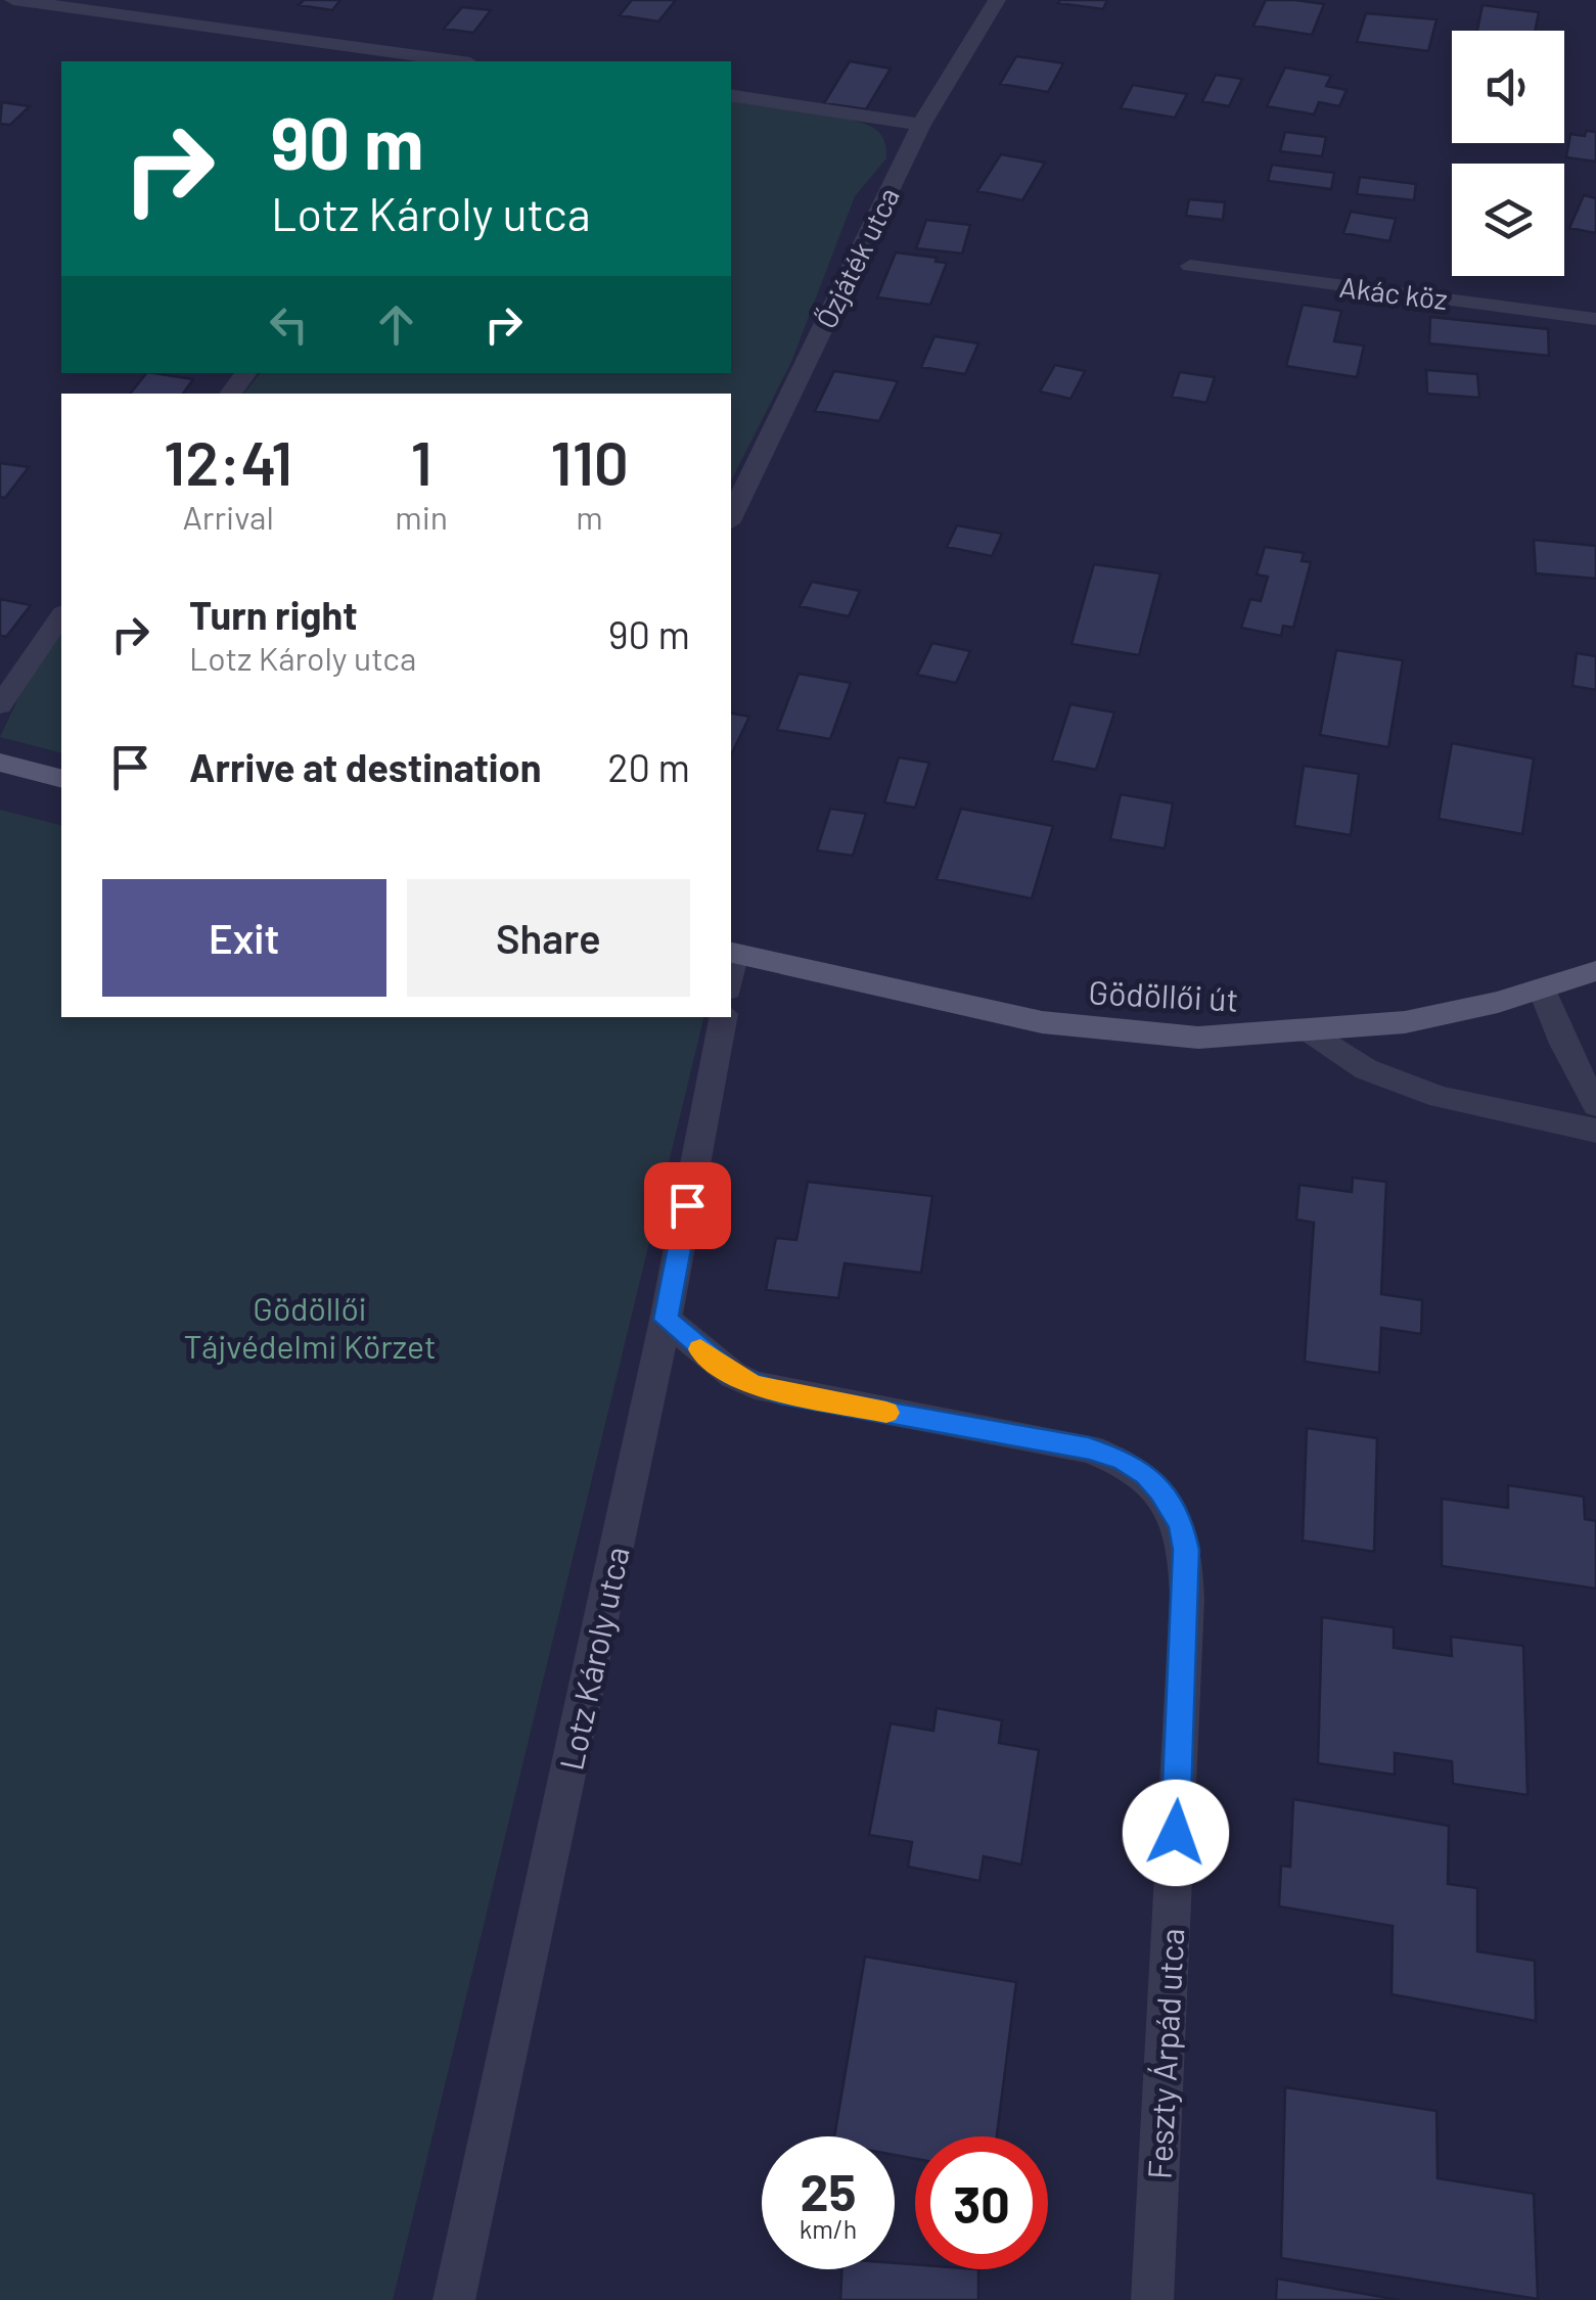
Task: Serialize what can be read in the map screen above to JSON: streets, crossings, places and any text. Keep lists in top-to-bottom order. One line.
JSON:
{"streets":{"main road":["Gödöllői út"],"street":["Őzjáték utca","Akác köz","Lotz Károly utca","Feszty Árpád utca"]},"crossings":[["Lotz Károly utca","Feszty Árpád utca"]],"parks":["Gödöllői Tájvédelmi Körzet"],"page":{"turn":["90 m","Lotz Károly utca"],"eta":["12:41","Arrival","1","min","110","m"],"list":[{"name":"Turn right","note":"Lotz Károly utca","value":"90 m"},{"name":"Arrive at destination","value":"20 m"}],"buttons":["Exit","Share"],"speed":"25 km/h","limit":"30"}}
